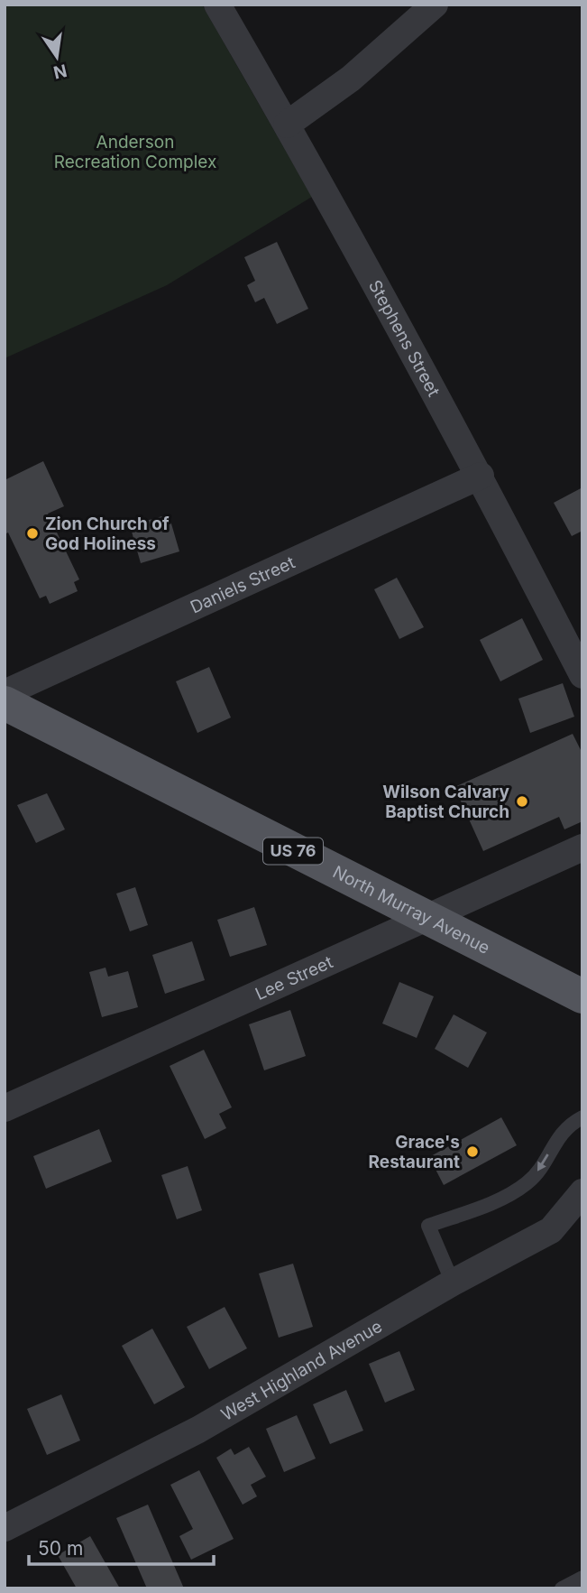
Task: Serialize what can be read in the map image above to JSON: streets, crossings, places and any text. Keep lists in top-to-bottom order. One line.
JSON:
{"streets":{"main road":["US 76","North Murray Avenue"],"street":["Stephens Street","Daniels Street","Lee Street","West Highland Avenue"]},"crossings":[["Stephens Street","Daniels Street"],["North Murray Avenue","Lee Street"]],"parks":["Anderson Recreation Complex"],"places":["Zion Church of God Holiness","Wilson Calvary Baptist Church","Grace's Restaurant"],"scale_bar":"50 m","north":"bottom"}
